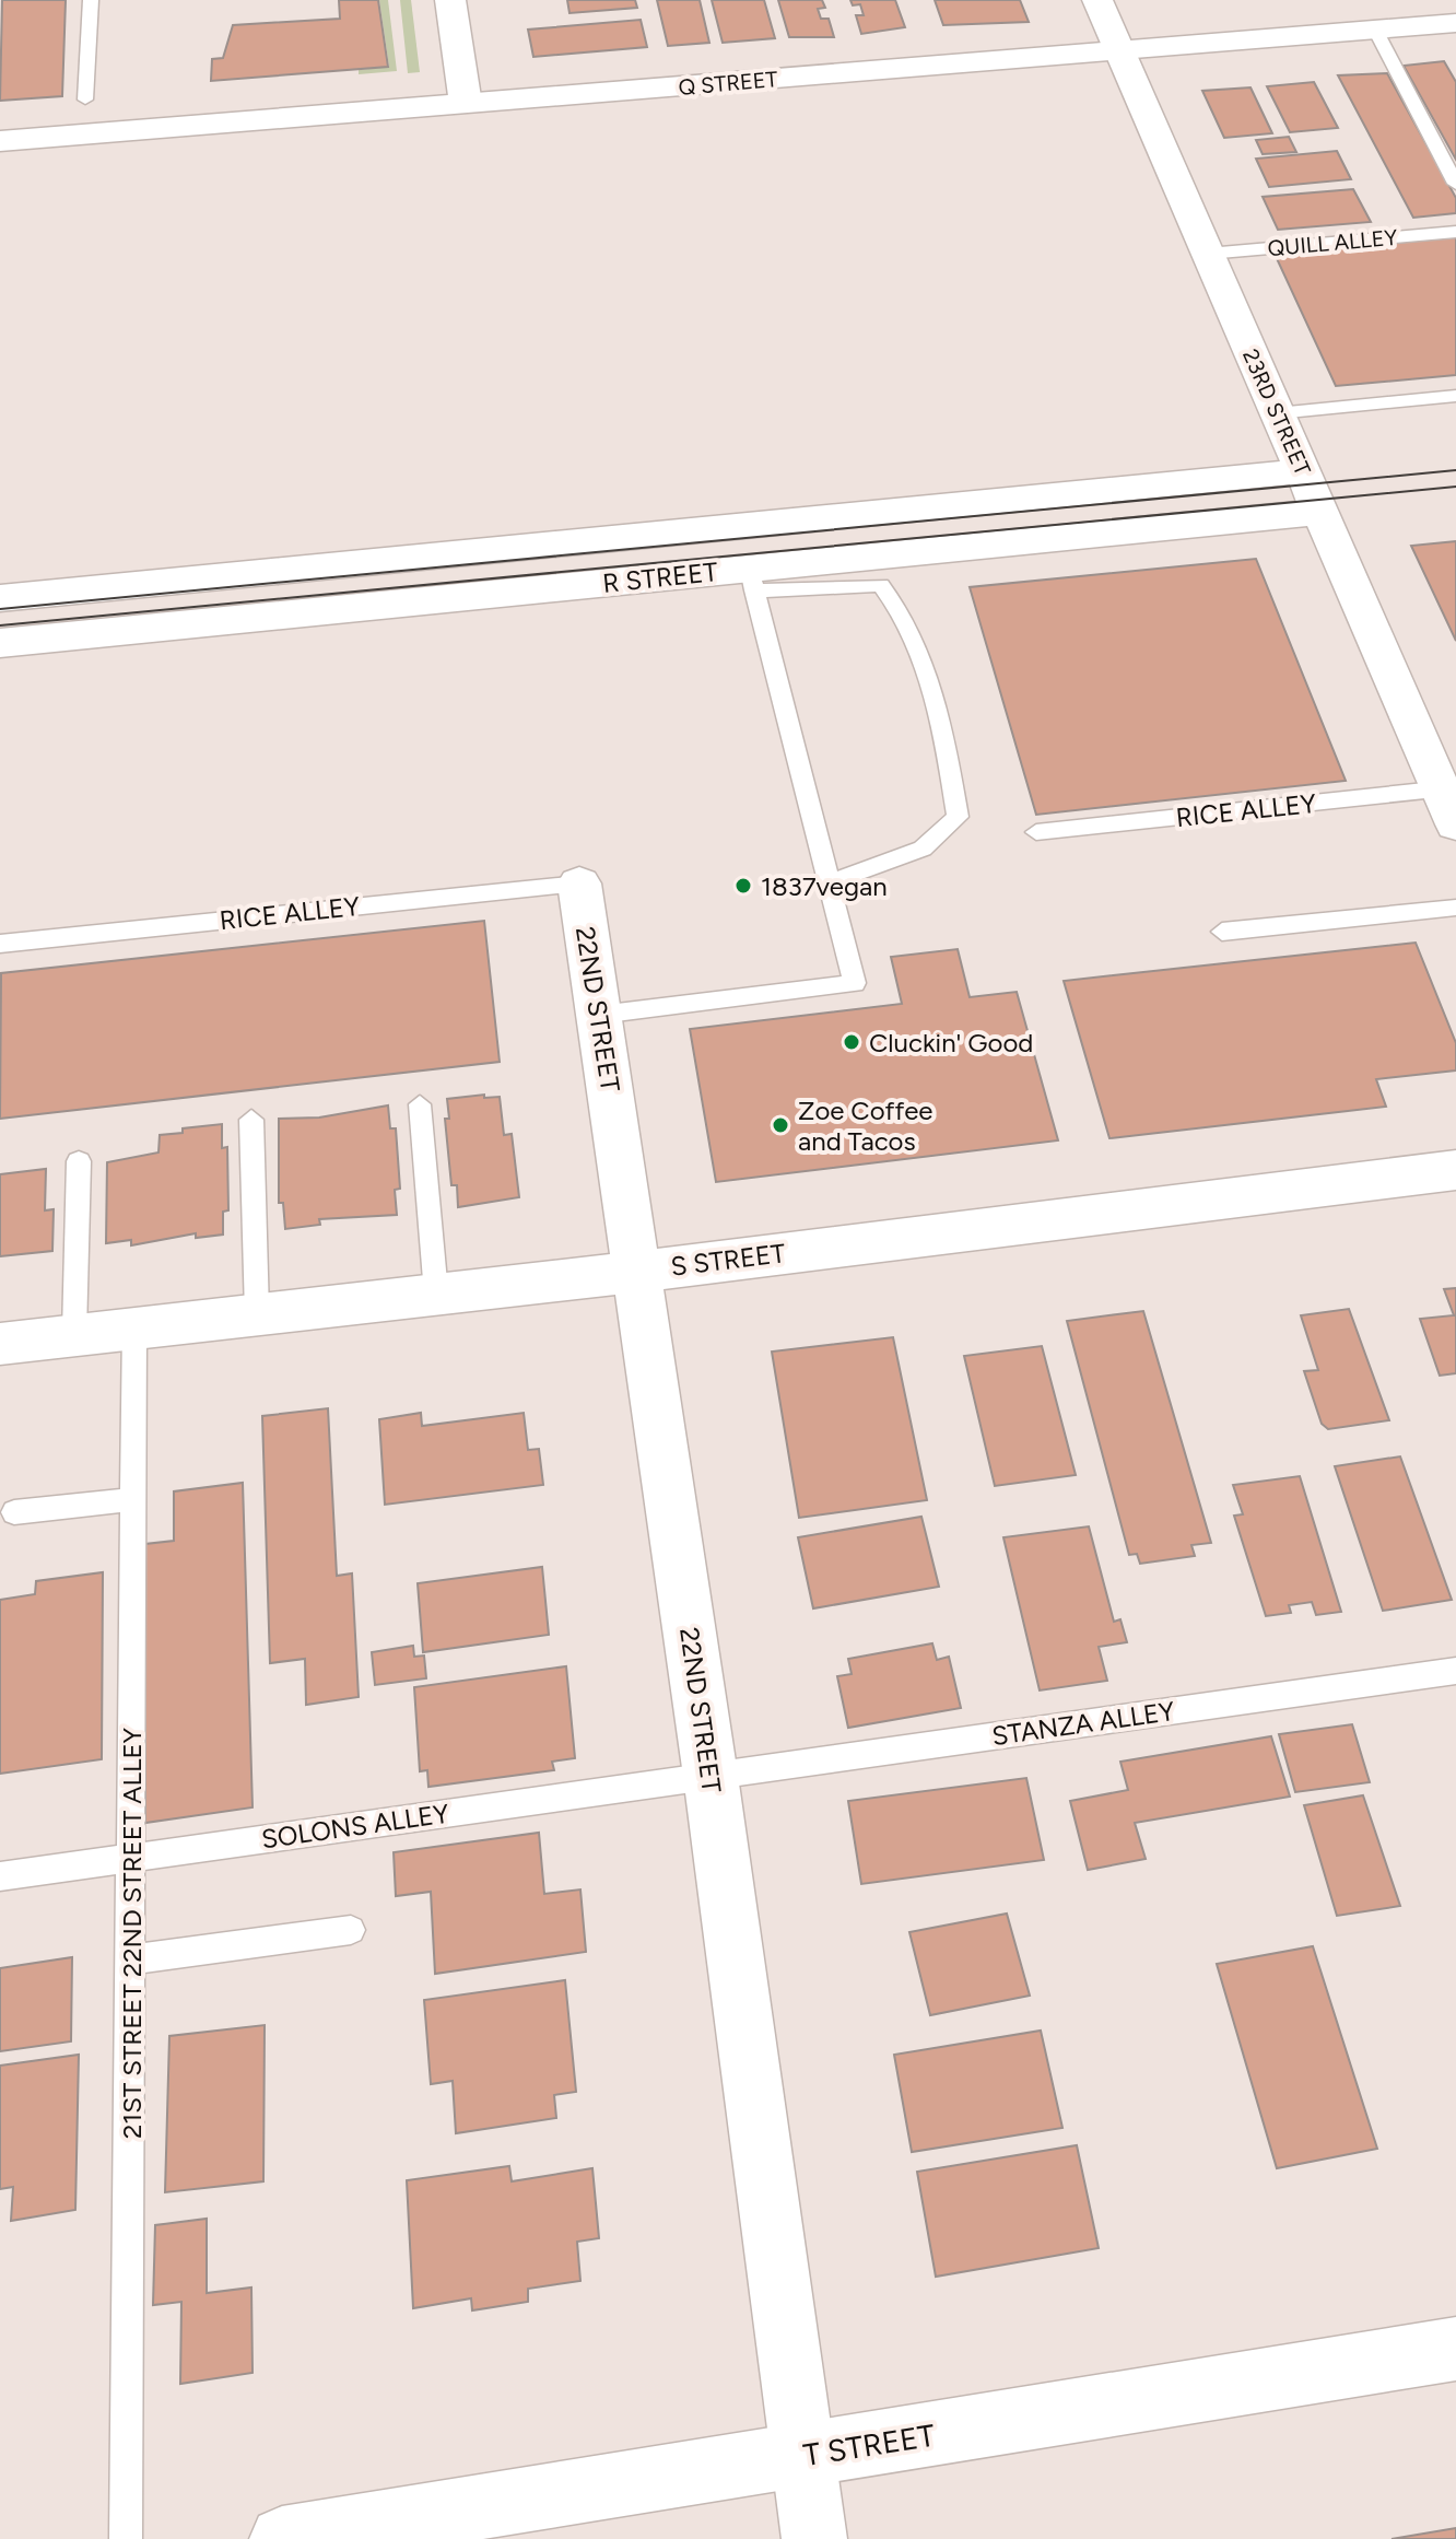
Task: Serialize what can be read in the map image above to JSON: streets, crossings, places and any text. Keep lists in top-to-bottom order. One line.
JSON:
{"streets":{"street":["Q STREET","23RD STREET","R STREET","22ND STREET","S STREET","T STREET"],"lane":["QUILL ALLEY","RICE ALLEY","STANZA ALLEY","SOLONS ALLEY","21ST STREET 22ND STREET ALLEY"]},"crossings":[["Q STREET","23RD STREET"],["QUILL ALLEY","23RD STREET"],["23RD STREET","R STREET"],["23RD STREET","RICE ALLEY"],["RICE ALLEY","22ND STREET"],["22ND STREET","S STREET"],["22ND STREET","STANZA ALLEY"],["22ND STREET","SOLONS ALLEY"],["22ND STREET","T STREET"],["S STREET","21ST STREET 22ND STREET ALLEY"],["STANZA ALLEY","SOLONS ALLEY"],["SOLONS ALLEY","21ST STREET 22ND STREET ALLEY"]],"places":["1837vegan","Cluckin' Good","Zoe Coffee and Tacos"]}
